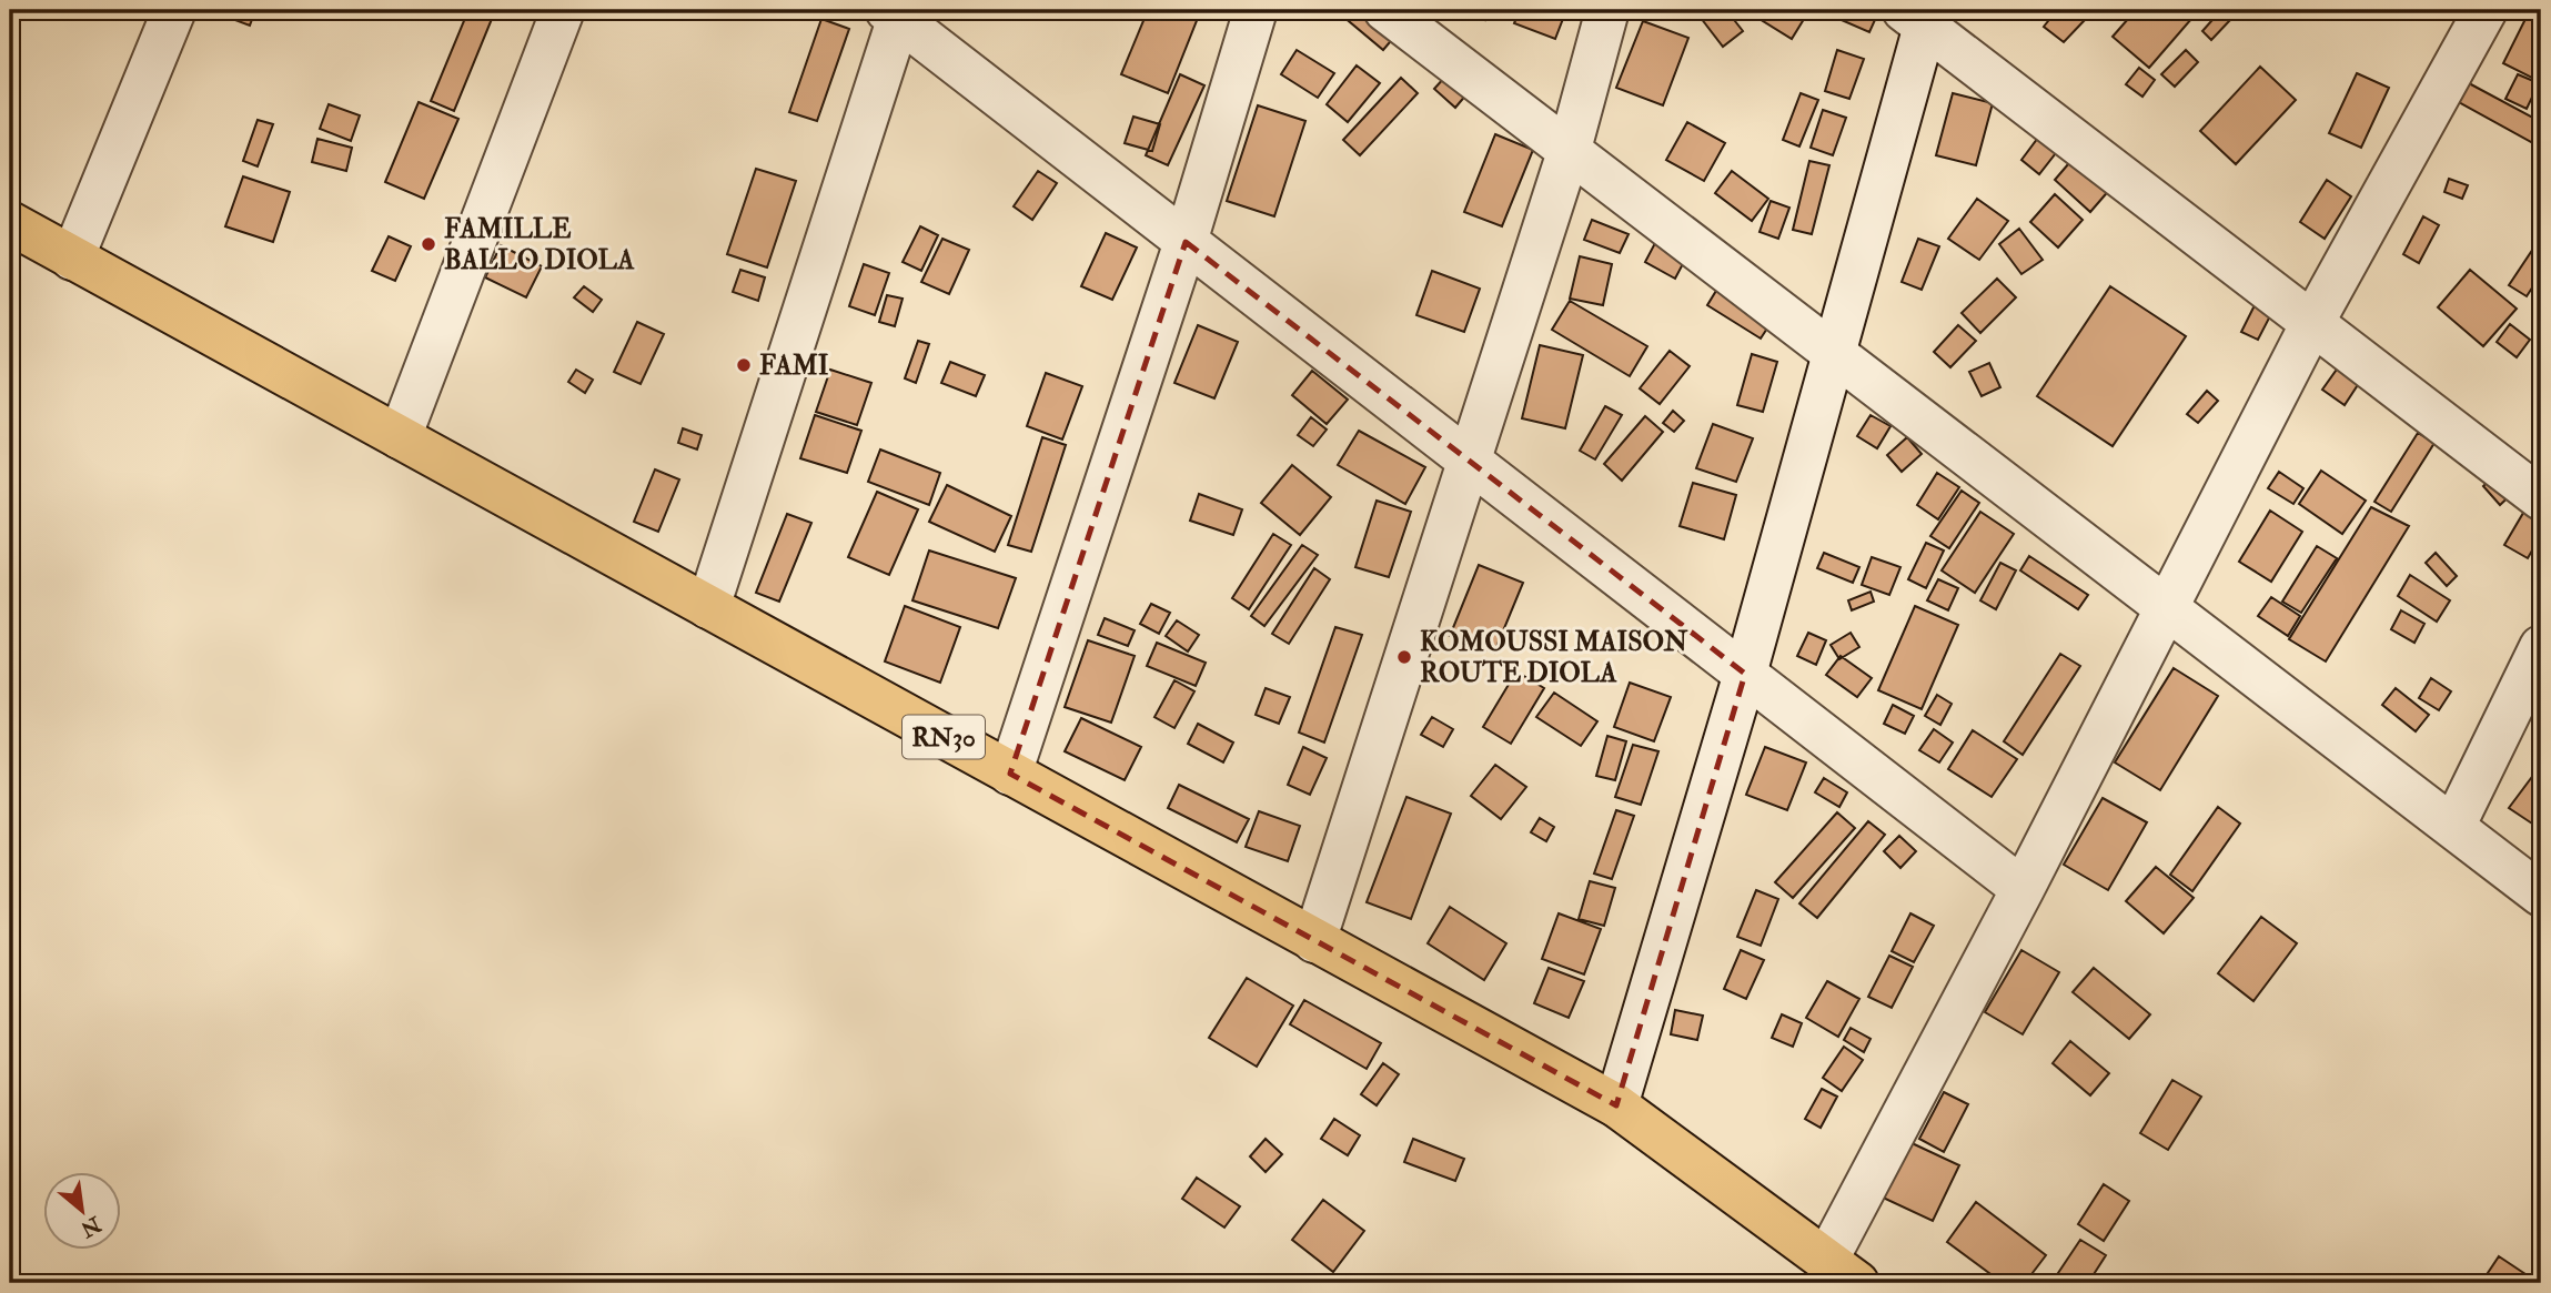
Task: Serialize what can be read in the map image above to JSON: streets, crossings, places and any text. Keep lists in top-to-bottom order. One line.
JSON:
{"streets":{"main road":["RN30"]},"places":["FAMILLE BALLO DIOLA","FAMI","KOMOUSSI MAISON ROUTE DIOLA"],"north":"bottom right"}
